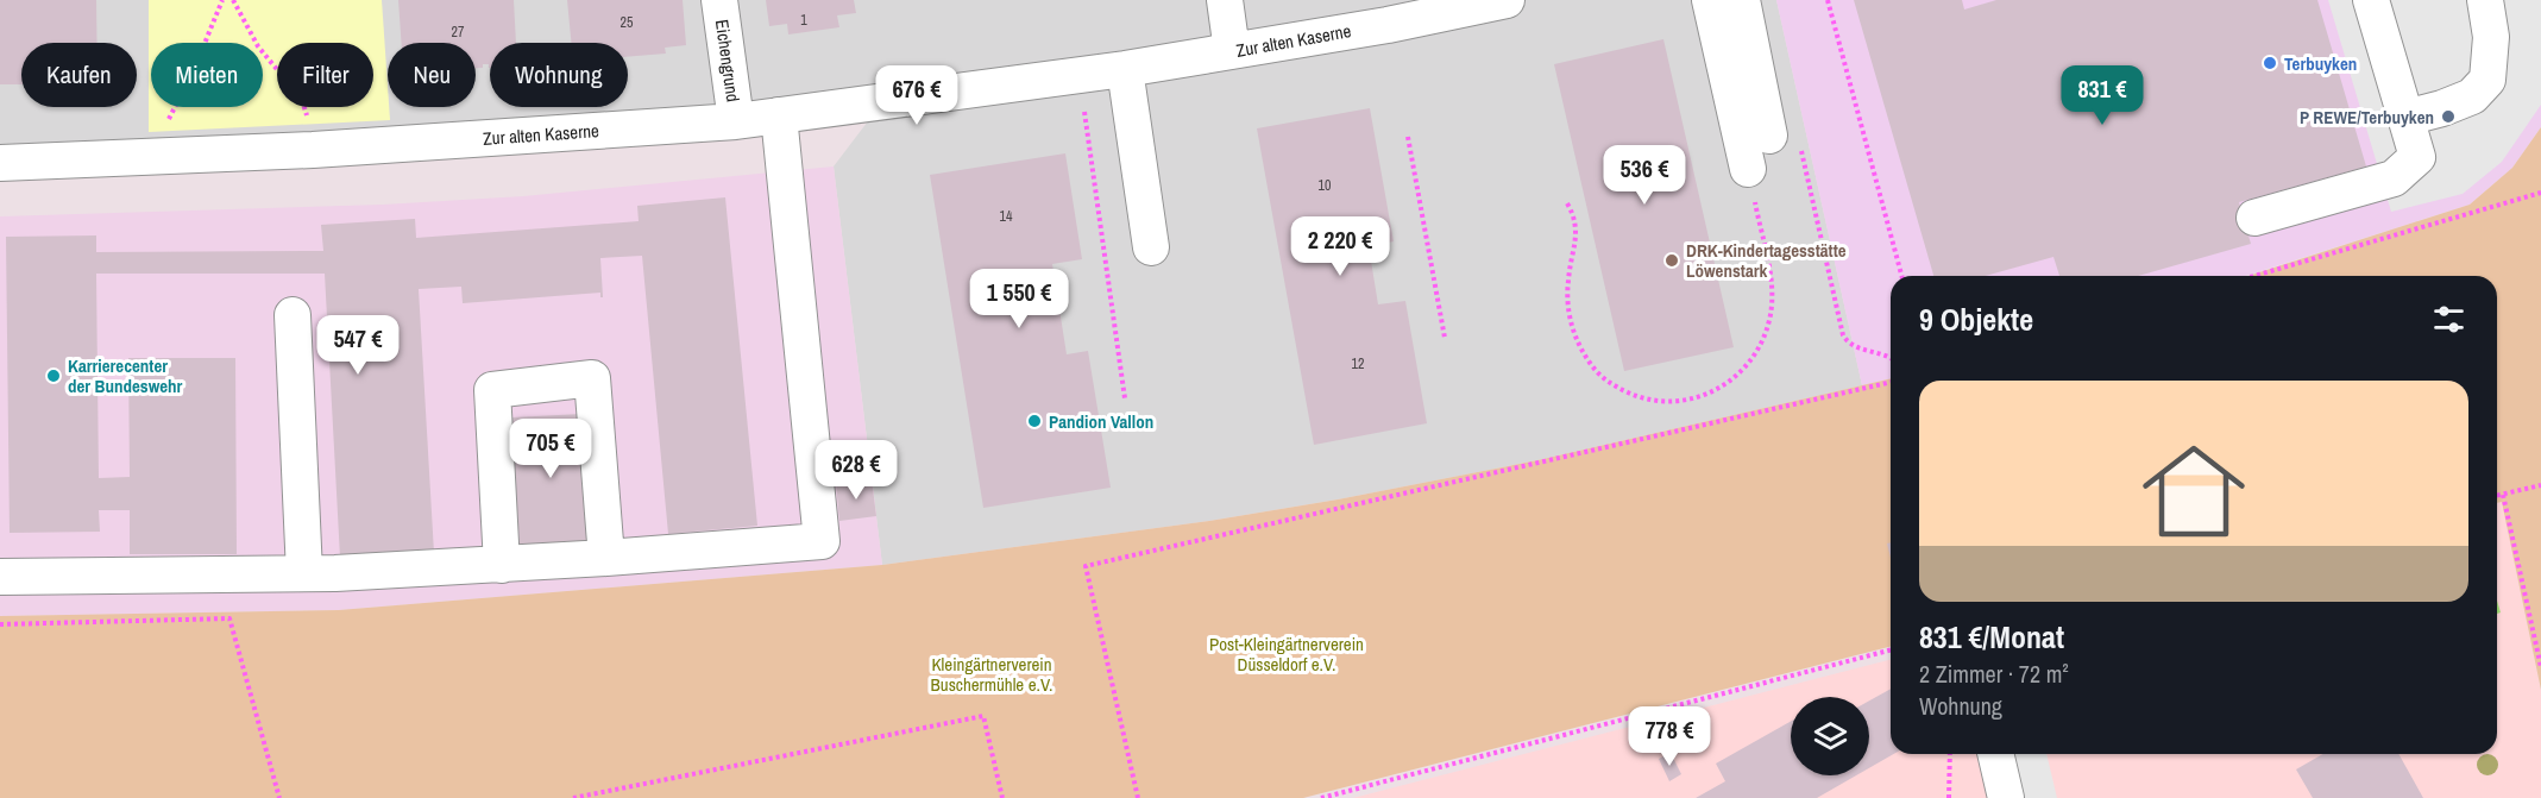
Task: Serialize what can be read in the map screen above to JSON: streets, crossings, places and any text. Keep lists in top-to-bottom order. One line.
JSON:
{"streets":{"street":["Zur alten Kaserne","Eichengrund"]},"crossings":[["Zur alten Kaserne","Eichengrund"]],"parks":["Post-Kleingärtnerverein Düsseldorf e.V.","Kleingärtnerverein Buschermühle e.V."],"places":["Terbuyken","P REWE/Terbuyken","DRK-Kindertagesstätte Löwenstark","Karrierecenter der Bundeswehr","Pandion Vallon"],"house_numbers":["1","25","27","10","14","12"],"page":{"chip":["Kaufen","Mieten","Filter","Neu","Wohnung"],"price":["676 €","831 €","536 €","2 220 €","1 550 €","547 €","705 €","628 €","778 €"],"heading":"9 Objekte","list":[{"name":"831 €/Monat","note":"2 Zimmer · 72 m² · Wohnung"}]}}
